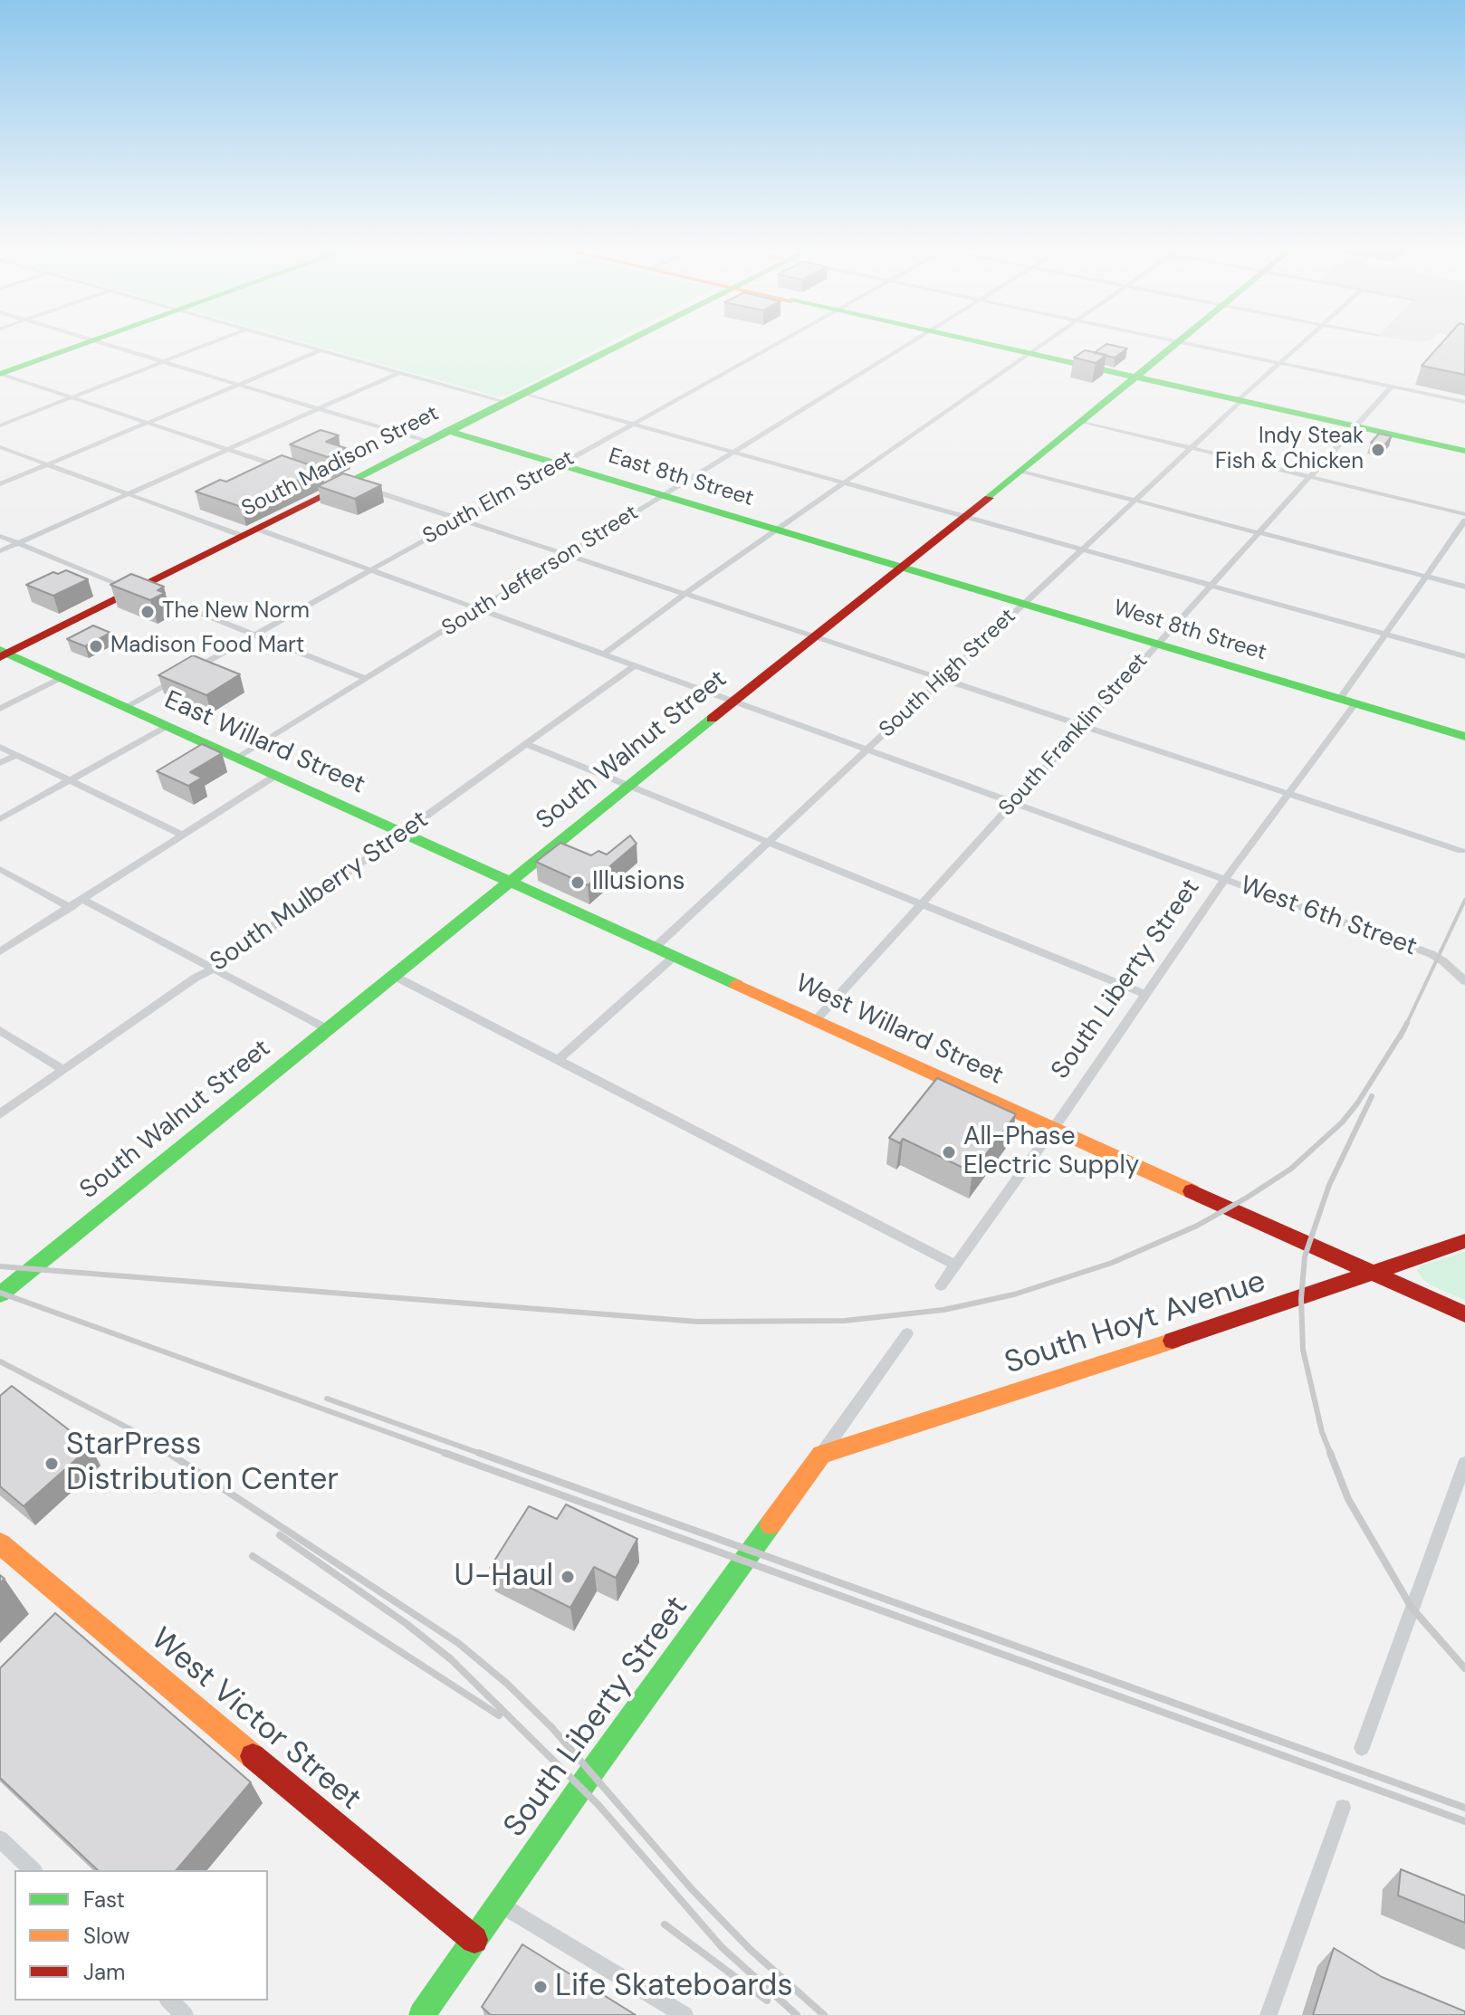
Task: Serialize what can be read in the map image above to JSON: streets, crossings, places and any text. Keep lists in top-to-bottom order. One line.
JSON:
{"streets":{"main road":["South Madison Street","East 8th Street","West 8th Street","East Willard Street","South Walnut Street","South Liberty Street","West Willard Street","South Hoyt Avenue","West Victor Street"],"street":["South Elm Street","South Jefferson Street","South High Street","South Franklin Street","South Mulberry Street","West 6th Street"]},"crossings":[["South Madison Street","East 8th Street"],["South Madison Street","East Willard Street"],["South Madison Street","West 6th Street"],["East 8th Street","South Elm Street"],["East 8th Street","South Jefferson Street"],["East 8th Street","West 8th Street"],["East 8th Street","South Walnut Street"],["South Elm Street","West 6th Street"],["South Jefferson Street","East Willard Street"],["South Jefferson Street","West 6th Street"],["West 8th Street","South High Street"],["West 8th Street","South Franklin Street"],["West 8th Street","South Walnut Street"],["West 8th Street","South Liberty Street"],["South High Street","West 6th Street"],["South High Street","West Willard Street"],["South Franklin Street","West 6th Street"],["South Franklin Street","West Willard Street"],["East Willard Street","South Walnut Street"],["East Willard Street","South Mulberry Street"],["East Willard Street","West Willard Street"],["South Walnut Street","West 6th Street"],["South Walnut Street","West Willard Street"],["South Mulberry Street","West 6th Street"],["West 6th Street","South Liberty Street"],["South Liberty Street","West Willard Street"],["South Liberty Street","South Hoyt Avenue"],["South Liberty Street","West Victor Street"],["West Willard Street","South Hoyt Avenue"]],"places":["Indy Steak Fish & Chicken","The New Norm","Madison Food Mart","Illusions","All-Phase Electric Supply","StarPress Distribution Center","U-Haul","Life Skateboards"],"legend":["Fast","Slow","Jam"]}
